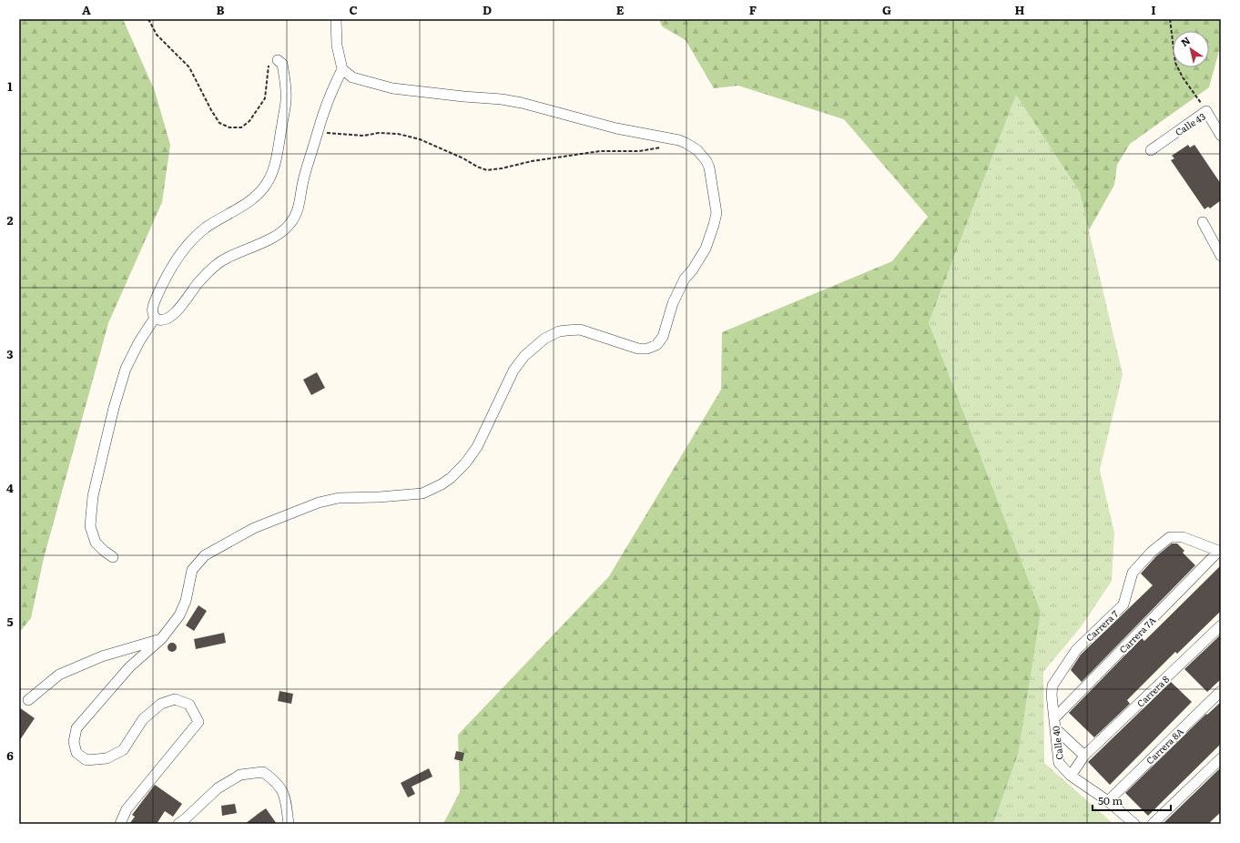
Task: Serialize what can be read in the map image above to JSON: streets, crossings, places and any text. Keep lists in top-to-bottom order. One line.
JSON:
{"streets":{"street":["Calle 43","Carrera 7","Carrera 7A","Carrera 8","Calle 40","Carrera 8A"]},"crossings":[["Carrera 7","Carrera 7A"],["Carrera 7","Calle 40"],["Carrera 7A","Calle 40"],["Carrera 8","Calle 40"],["Calle 40","Carrera 8A"]],"scale_bar":"50 m","north":"top left","grid":{"columns":["A","B","C","D","E","F","G","H","I"],"rows":["1","2","3","4","5","6"]}}
